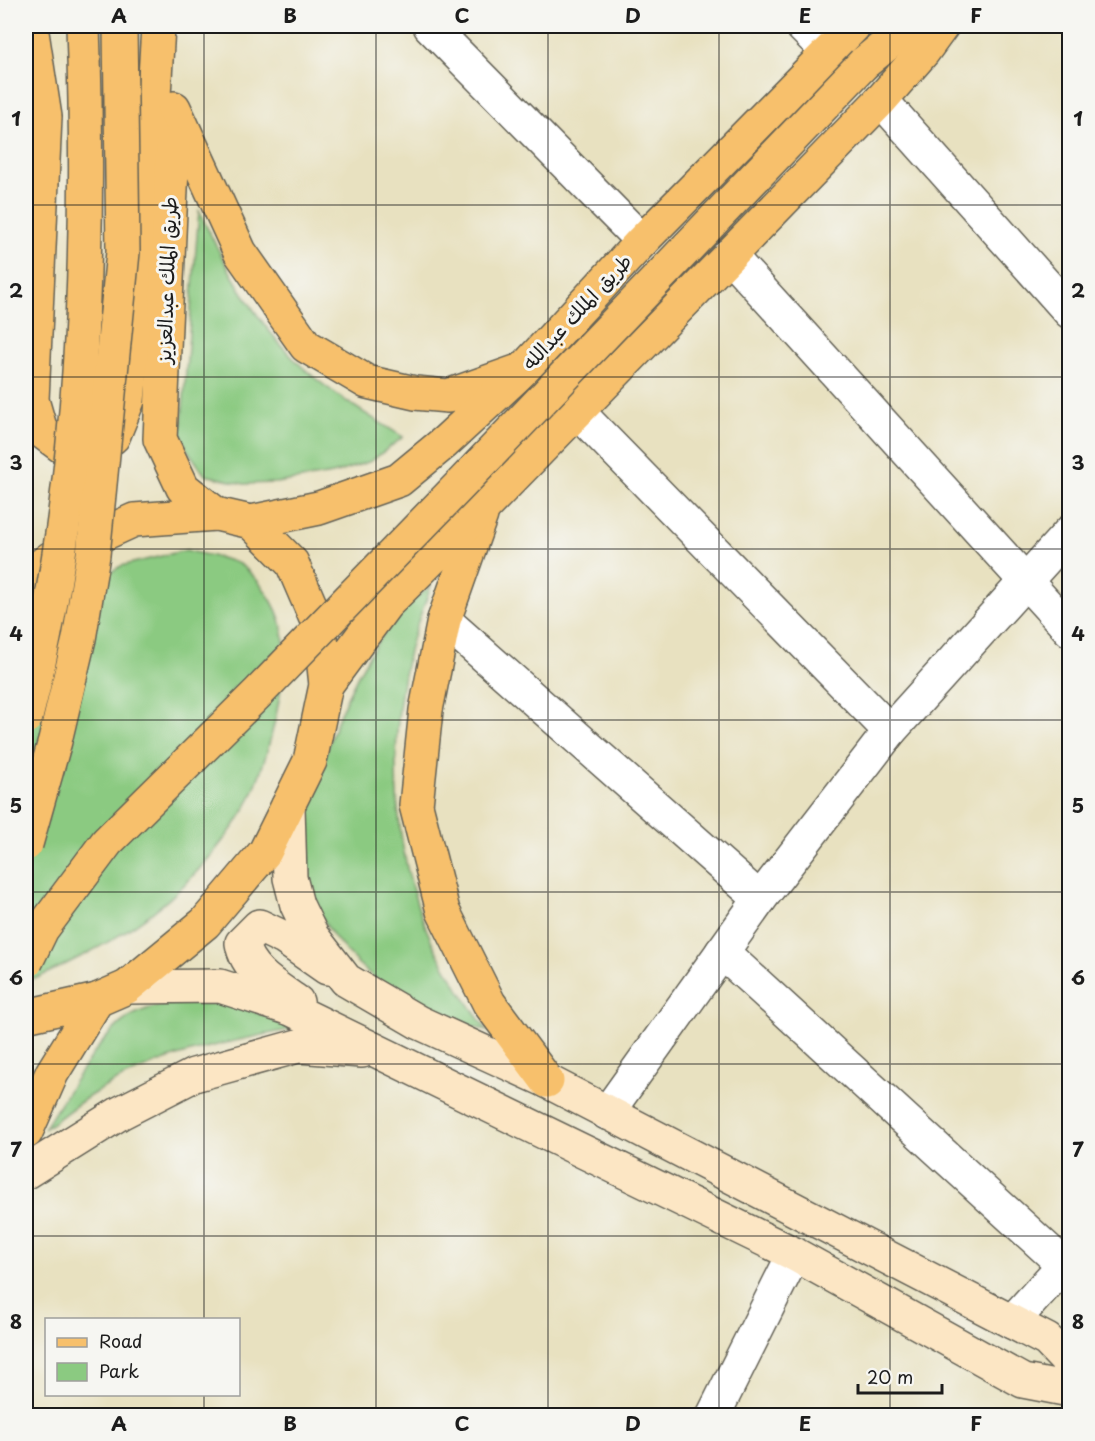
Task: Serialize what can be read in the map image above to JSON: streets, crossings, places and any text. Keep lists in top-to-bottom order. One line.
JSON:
{"streets":{"main road":["طريق الملك عبدالعزيز","طريق الملك عبدالله"]},"legend":["Road","Park"],"scale_bar":"20 m","grid":{"columns":["A","B","C","D","E","F"],"rows":["1","2","3","4","5","6","7","8"]}}
